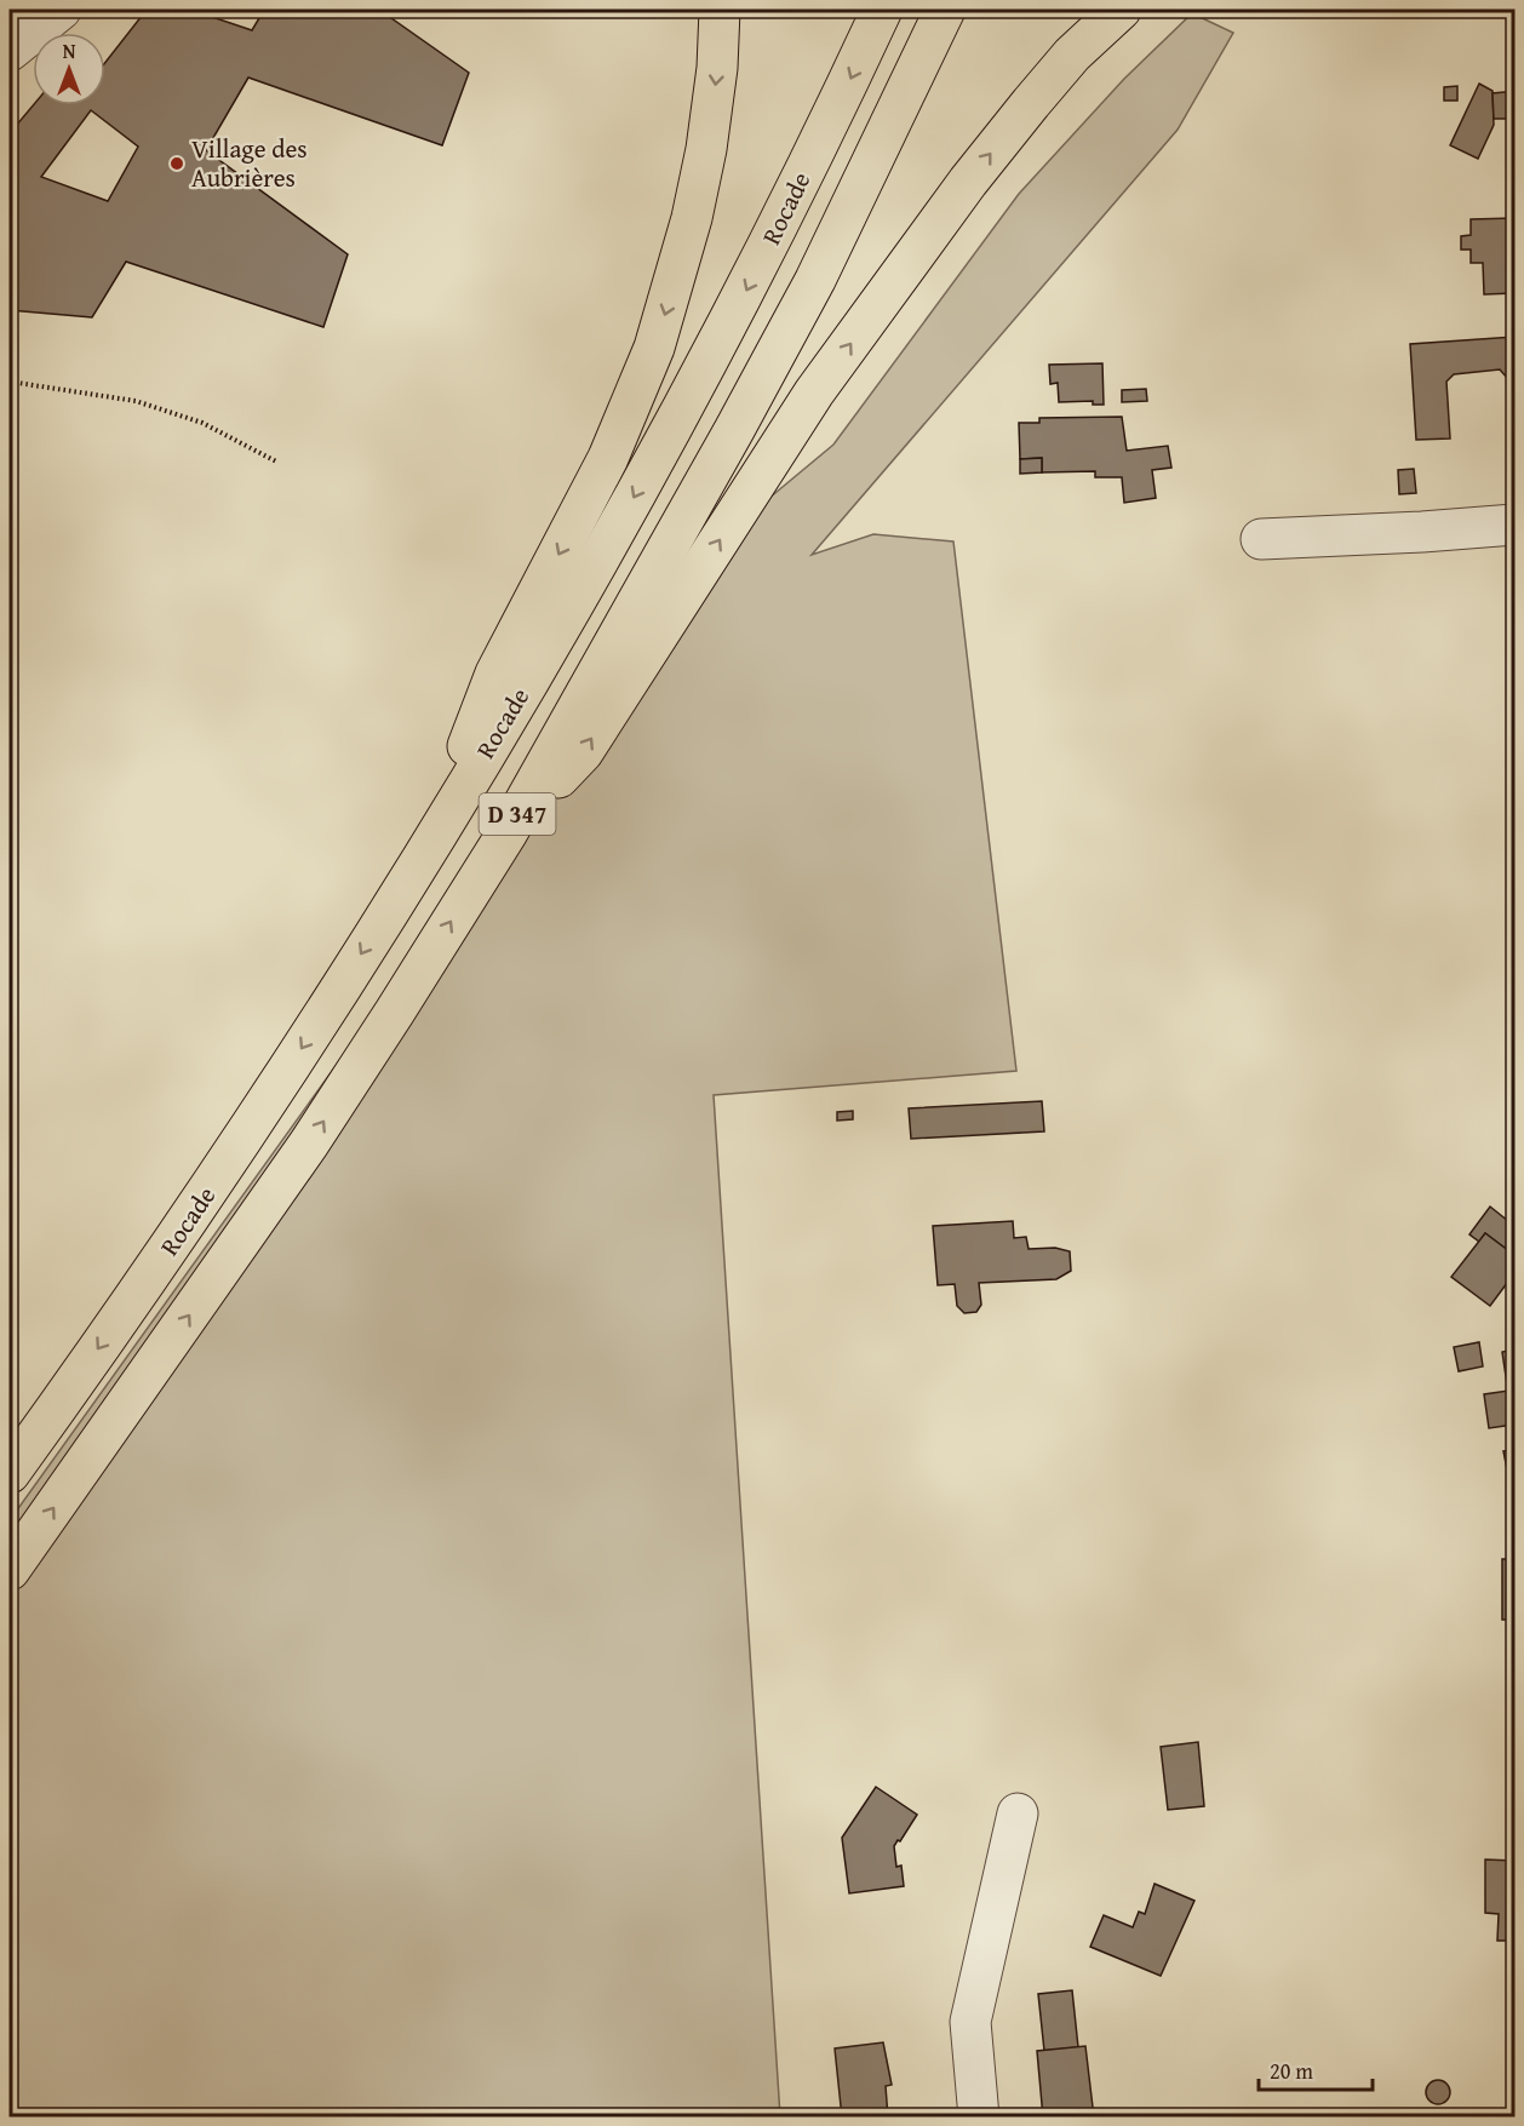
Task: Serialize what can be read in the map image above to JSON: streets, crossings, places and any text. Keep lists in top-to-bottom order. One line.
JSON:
{"streets":{"highway":["Rocade","D 347"]},"places":["Village des Aubrières"],"scale_bar":"20 m","north":"top"}
